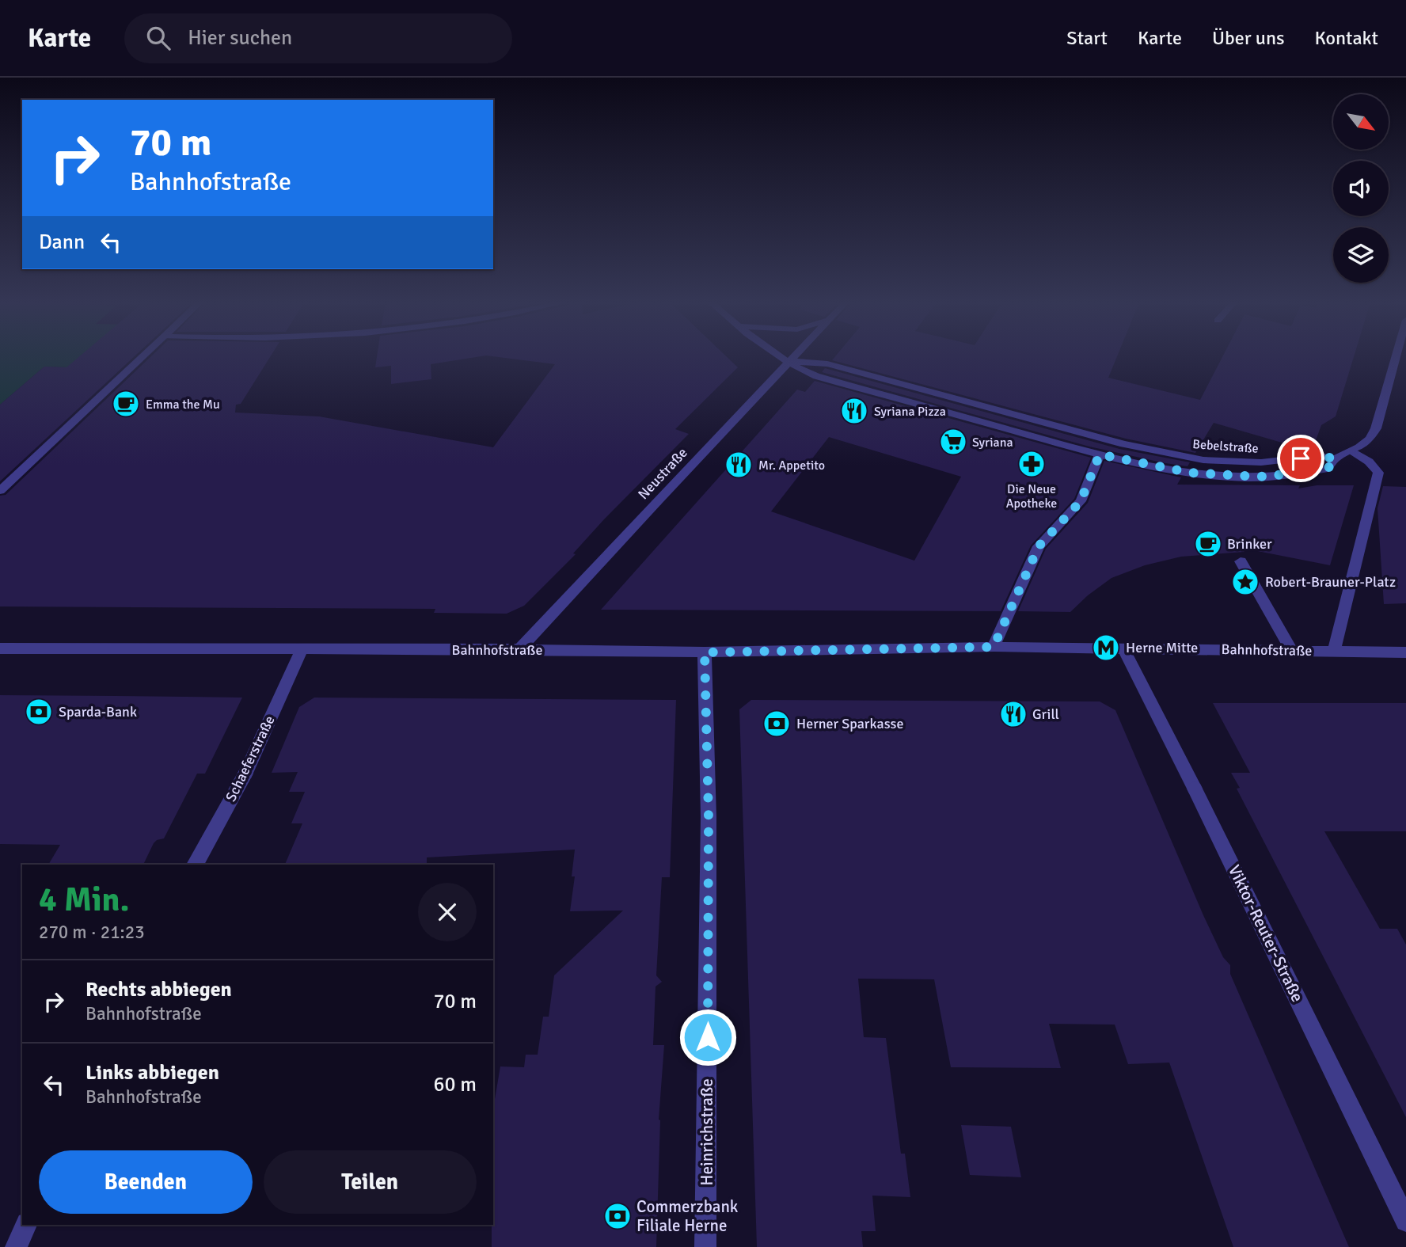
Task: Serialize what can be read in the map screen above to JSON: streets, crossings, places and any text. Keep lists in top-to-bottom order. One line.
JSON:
{"streets":{"street":["Bebelstraße","Neustraße","Bahnhofstraße","Schaeferstraße","Viktor-Reuter-Straße","Heinrichstraße"]},"crossings":[["Bebelstraße","Neustraße"],["Neustraße","Bahnhofstraße"],["Bahnhofstraße","Schaeferstraße"],["Bahnhofstraße","Viktor-Reuter-Straße"],["Bahnhofstraße","Heinrichstraße"]],"places":{"cafe":["Emma the Mu","Brinker"],"restaurant":["Syriana Pizza","Mr. Appetito","Grill"],"supermarket":["Syriana"],"pharmacy":["Die Neue Apotheke"],"place":["Robert-Brauner-Platz"],"metro station":["Herne Mitte"],"bank":["Sparda-Bank","Herner Sparkasse","Commerzbank Filiale Herne"]},"north":"bottom right","page":{"header":"Karte","search":"Hier suchen","nav":["Start","Karte","Über uns","Kontakt"],"turn":["70 m","Bahnhofstraße"],"then":"Dann","heading":["4 Min.","270 m · 21:23"],"list":[{"name":"Rechts abbiegen","note":"Bahnhofstraße","value":"70 m"},{"name":"Links abbiegen","note":"Bahnhofstraße","value":"60 m"}],"buttons":["Beenden","Teilen"]}}
